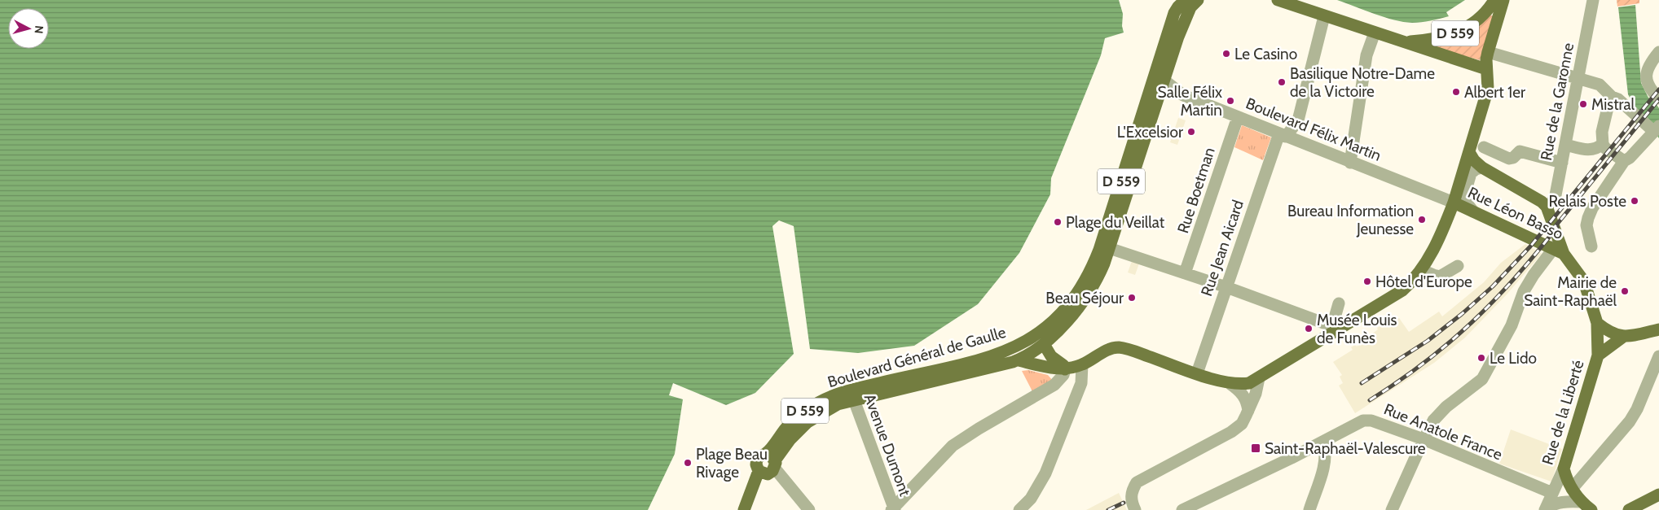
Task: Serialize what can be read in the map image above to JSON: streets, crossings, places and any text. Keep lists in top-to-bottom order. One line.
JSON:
{"streets":{"main road":["D 559","Rue Léon Basso","Boulevard Général de Gaulle","Rue de la Liberté"],"street":["Rue de la Garonne","Boulevard Félix Martin","Rue Boetman","Rue Jean Aicard","Rue Anatole France","Avenue Dumont"]},"crossings":[["D 559","Boulevard Félix Martin"],["D 559","Rue Léon Basso"],["D 559","Rue Jean Aicard"],["D 559","Boulevard Général de Gaulle"],["Boulevard Félix Martin","Rue Boetman"],["Boulevard Félix Martin","Rue Léon Basso"],["Boulevard Félix Martin","Rue Jean Aicard"],["Rue Léon Basso","Rue de la Liberté"],["Boulevard Général de Gaulle","Avenue Dumont"],["Rue de la Liberté","Rue Anatole France"]],"places":{"other":["Le Casino","Basilique Notre-Dame de la Victoire","Albert 1er","Salle Félix Martin","Mistral","L'Excelsior","Relais Poste","Bureau Information Jeunesse","Plage du Veillat","Hôtel d'Europe","Mairie de Saint-Raphaël","Beau Séjour","Musée Louis de Funès","Le Lido","Plage Beau Rivage"],"transit":["Saint-Raphaël-Valescure"]},"north":"right"}
